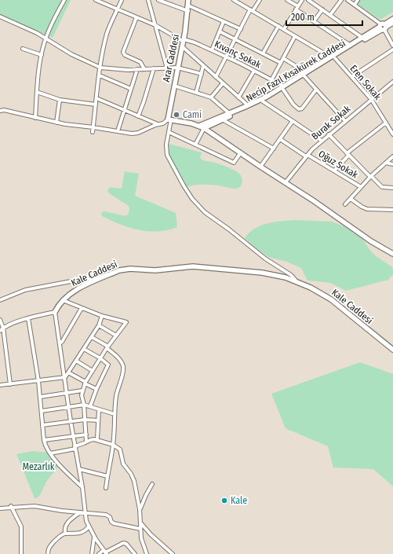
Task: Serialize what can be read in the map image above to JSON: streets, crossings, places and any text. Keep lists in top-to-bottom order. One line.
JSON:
{"streets":{"street":["Kıvanç Sokak","Arar Caddesi","Necip Fazıl Kısakürek Caddesi","Eren Sokak","Burak Sokak","Oğuz Sokak","Kale Caddesi"]},"crossings":[["Kıvanç Sokak","Arar Caddesi"],["Kıvanç Sokak","Necip Fazıl Kısakürek Caddesi"],["Necip Fazıl Kısakürek Caddesi","Eren Sokak"],["Eren Sokak","Burak Sokak"],["Burak Sokak","Oğuz Sokak"]],"parks":["Mezarlık"],"places":["Cami","Kale"],"scale_bar":"200 m"}
